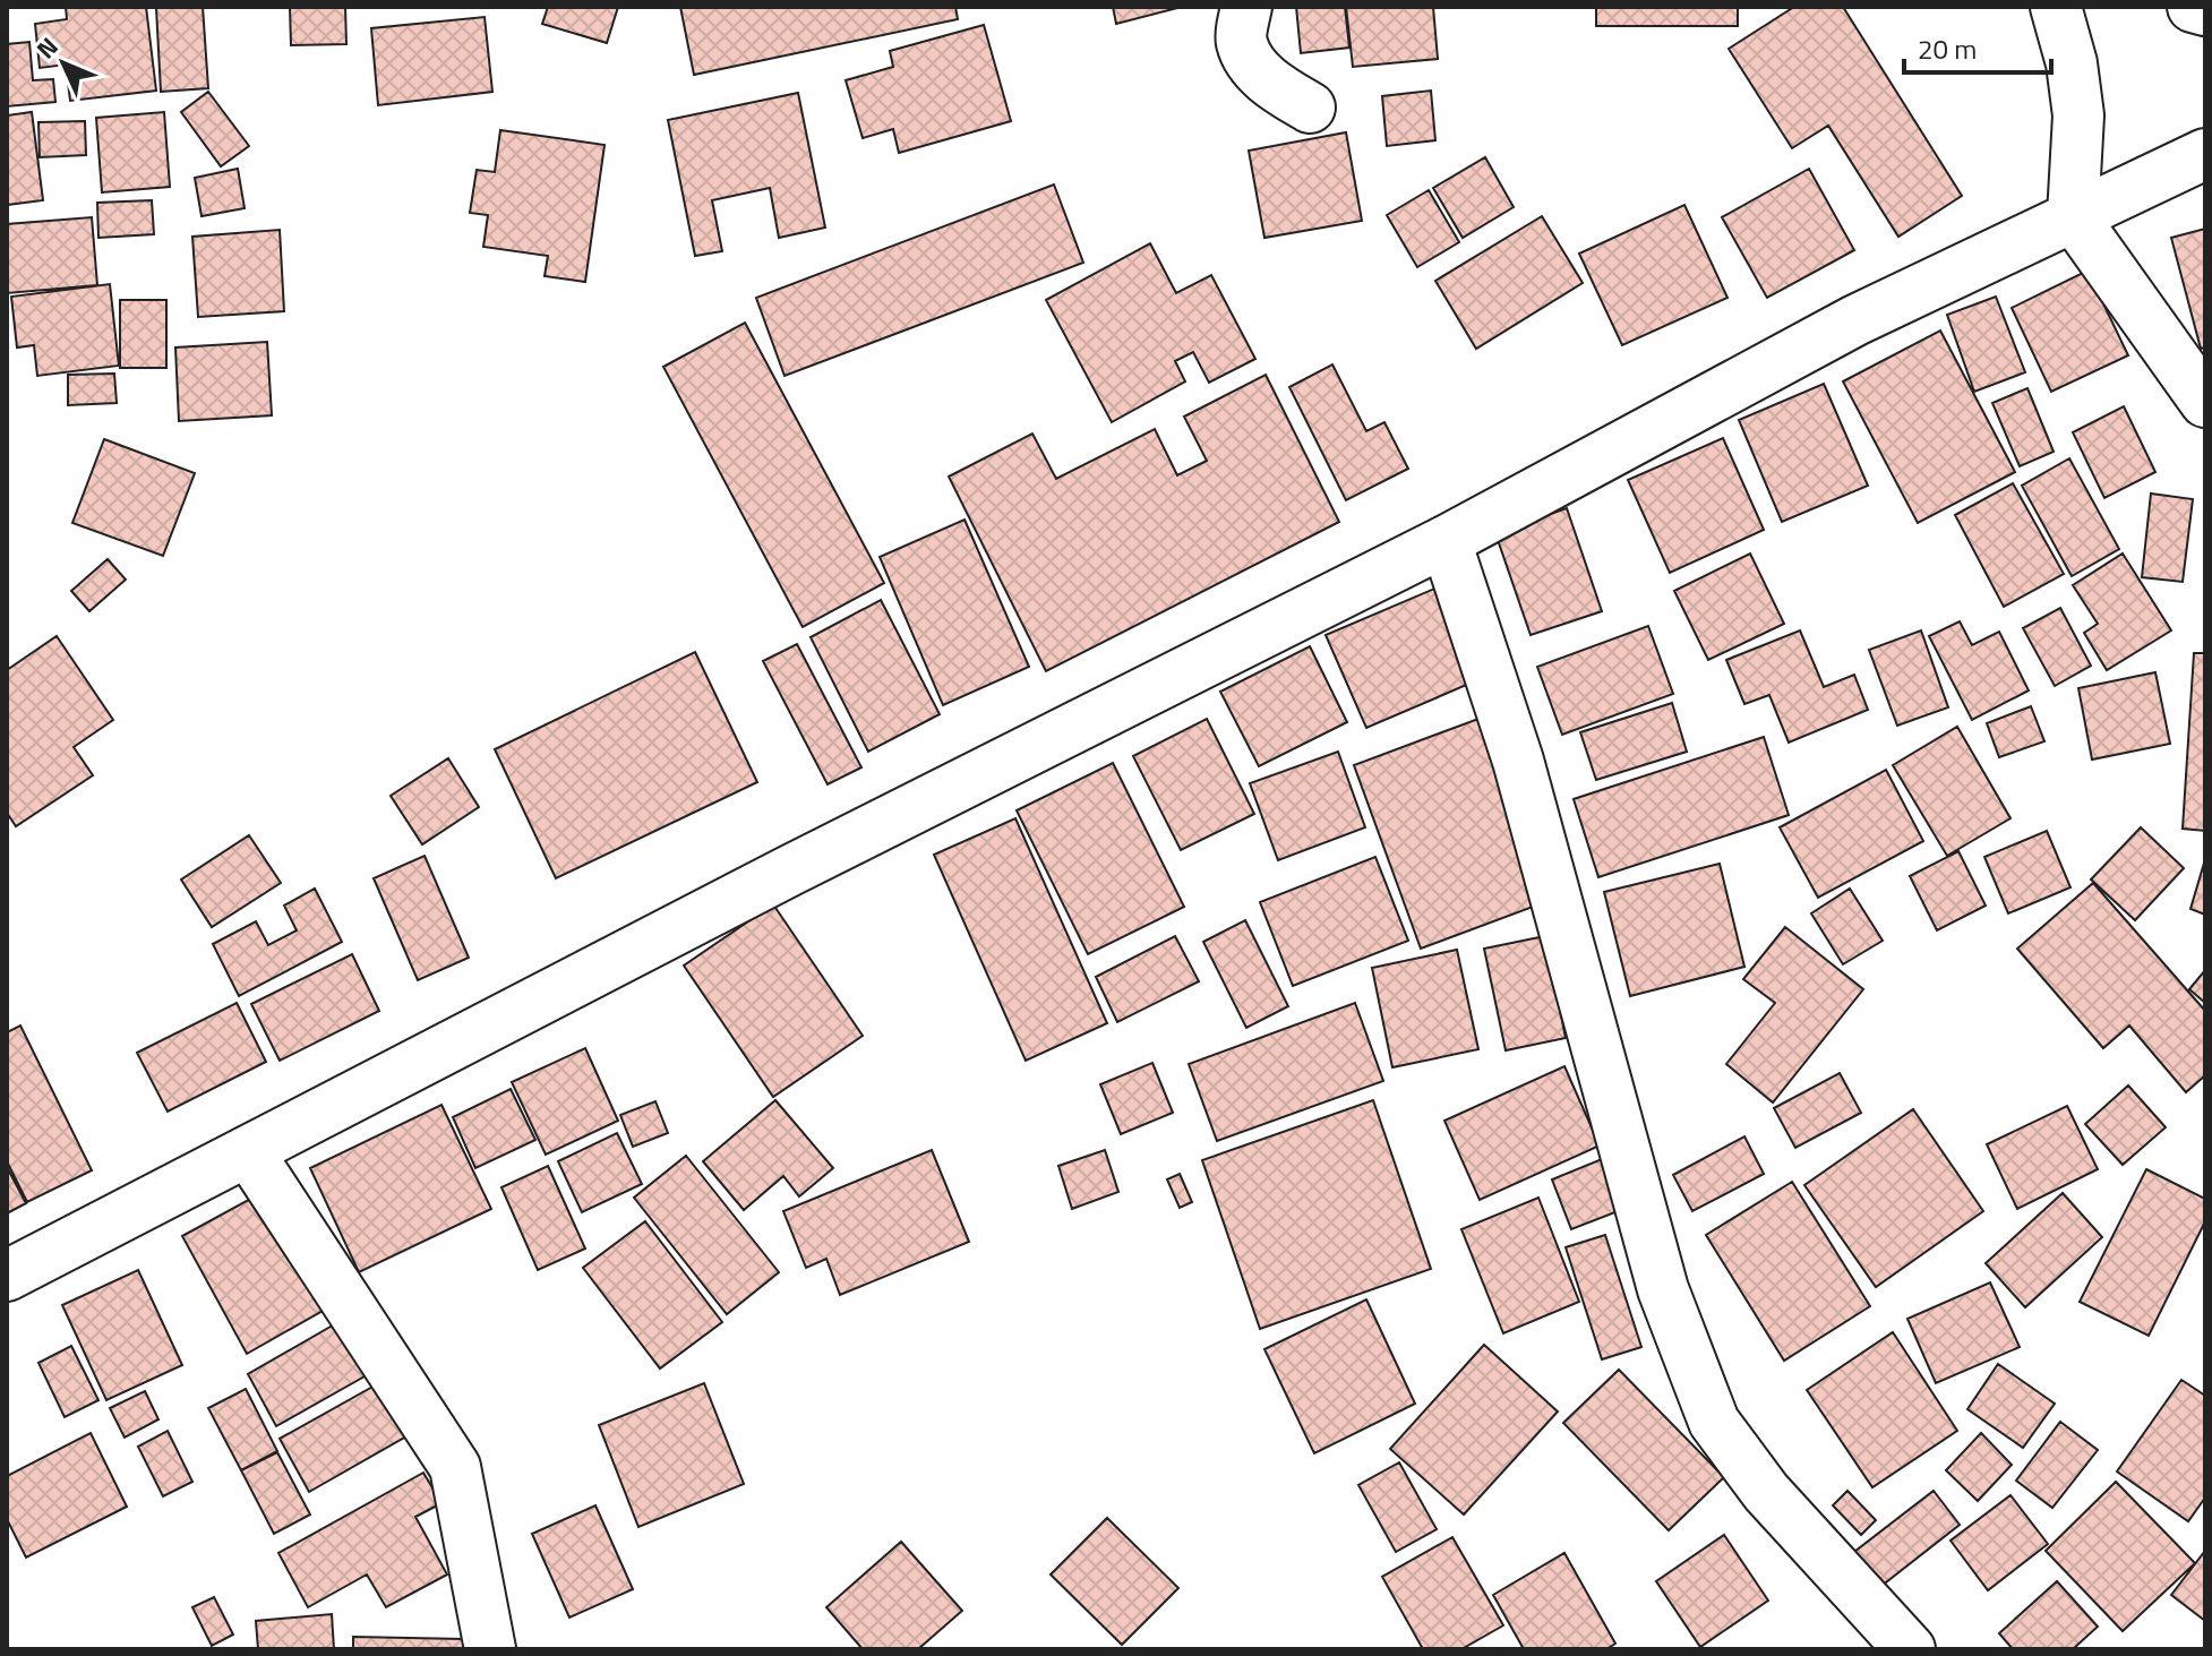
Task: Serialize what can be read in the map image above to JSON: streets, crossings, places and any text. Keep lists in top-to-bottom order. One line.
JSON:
{"scale_bar":"20 m","north":"top left"}
